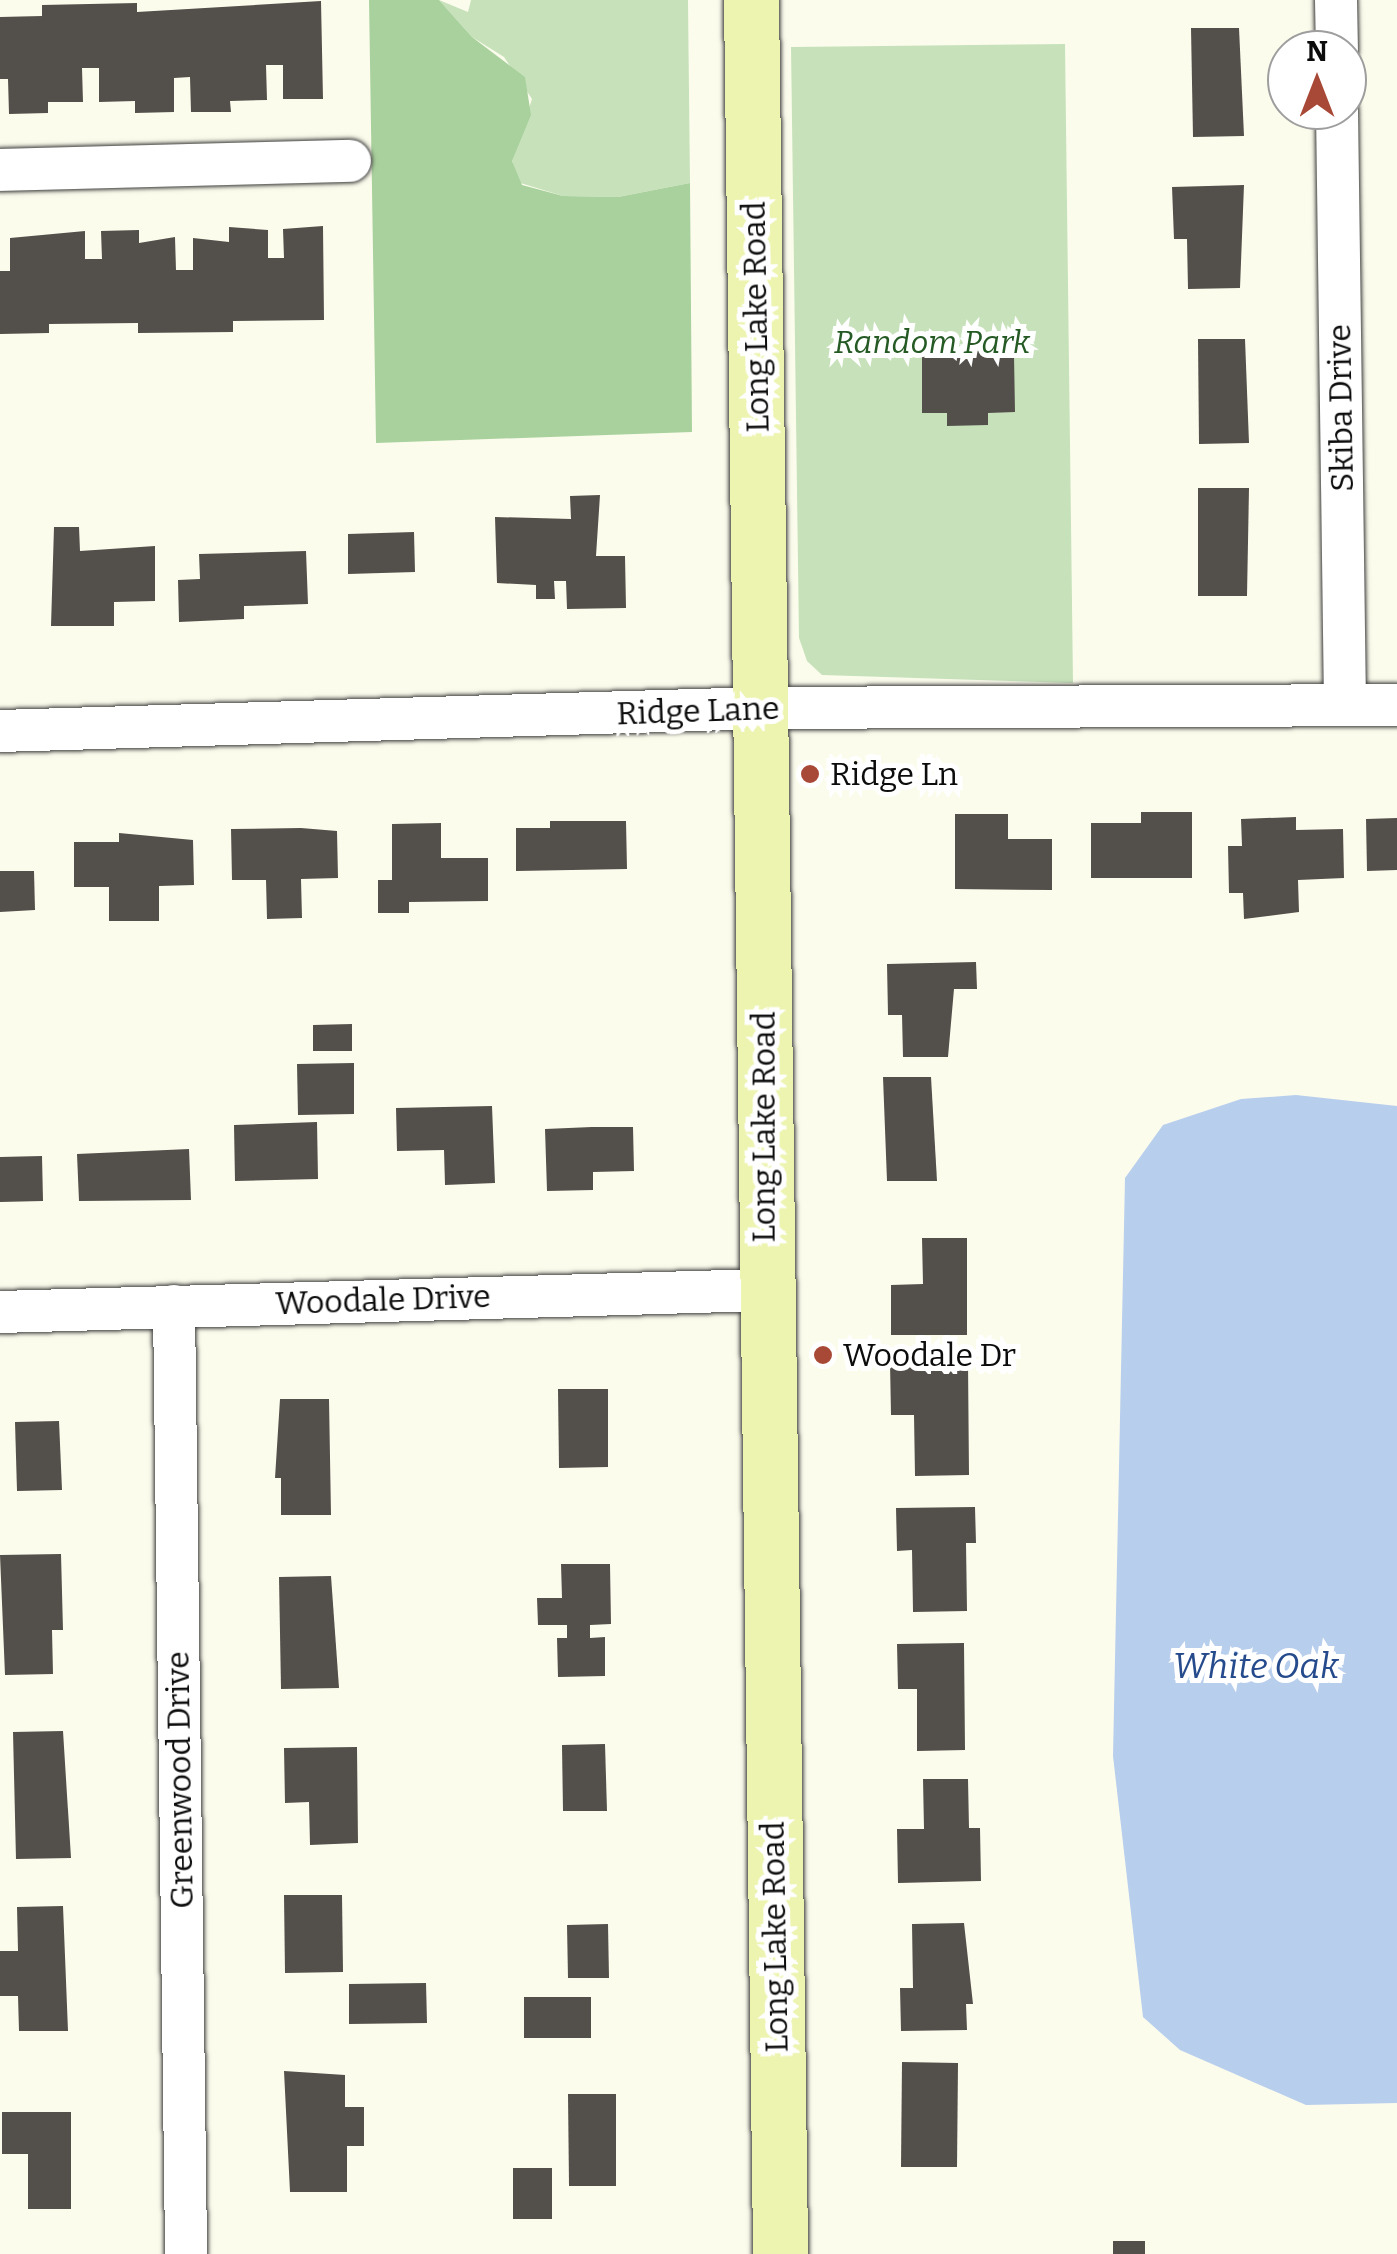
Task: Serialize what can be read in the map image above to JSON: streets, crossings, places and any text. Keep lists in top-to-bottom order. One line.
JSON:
{"streets":{"street":["Long Lake Road","Skiba Drive","Ridge Lane","Woodale Drive","Greenwood Drive"]},"crossings":[["Long Lake Road","Ridge Lane"],["Long Lake Road","Woodale Drive"],["Skiba Drive","Ridge Lane"],["Woodale Drive","Greenwood Drive"]],"water":["White Oak"],"parks":["Random Park"],"places":["Ridge Ln","Woodale Dr"],"north":"top"}
